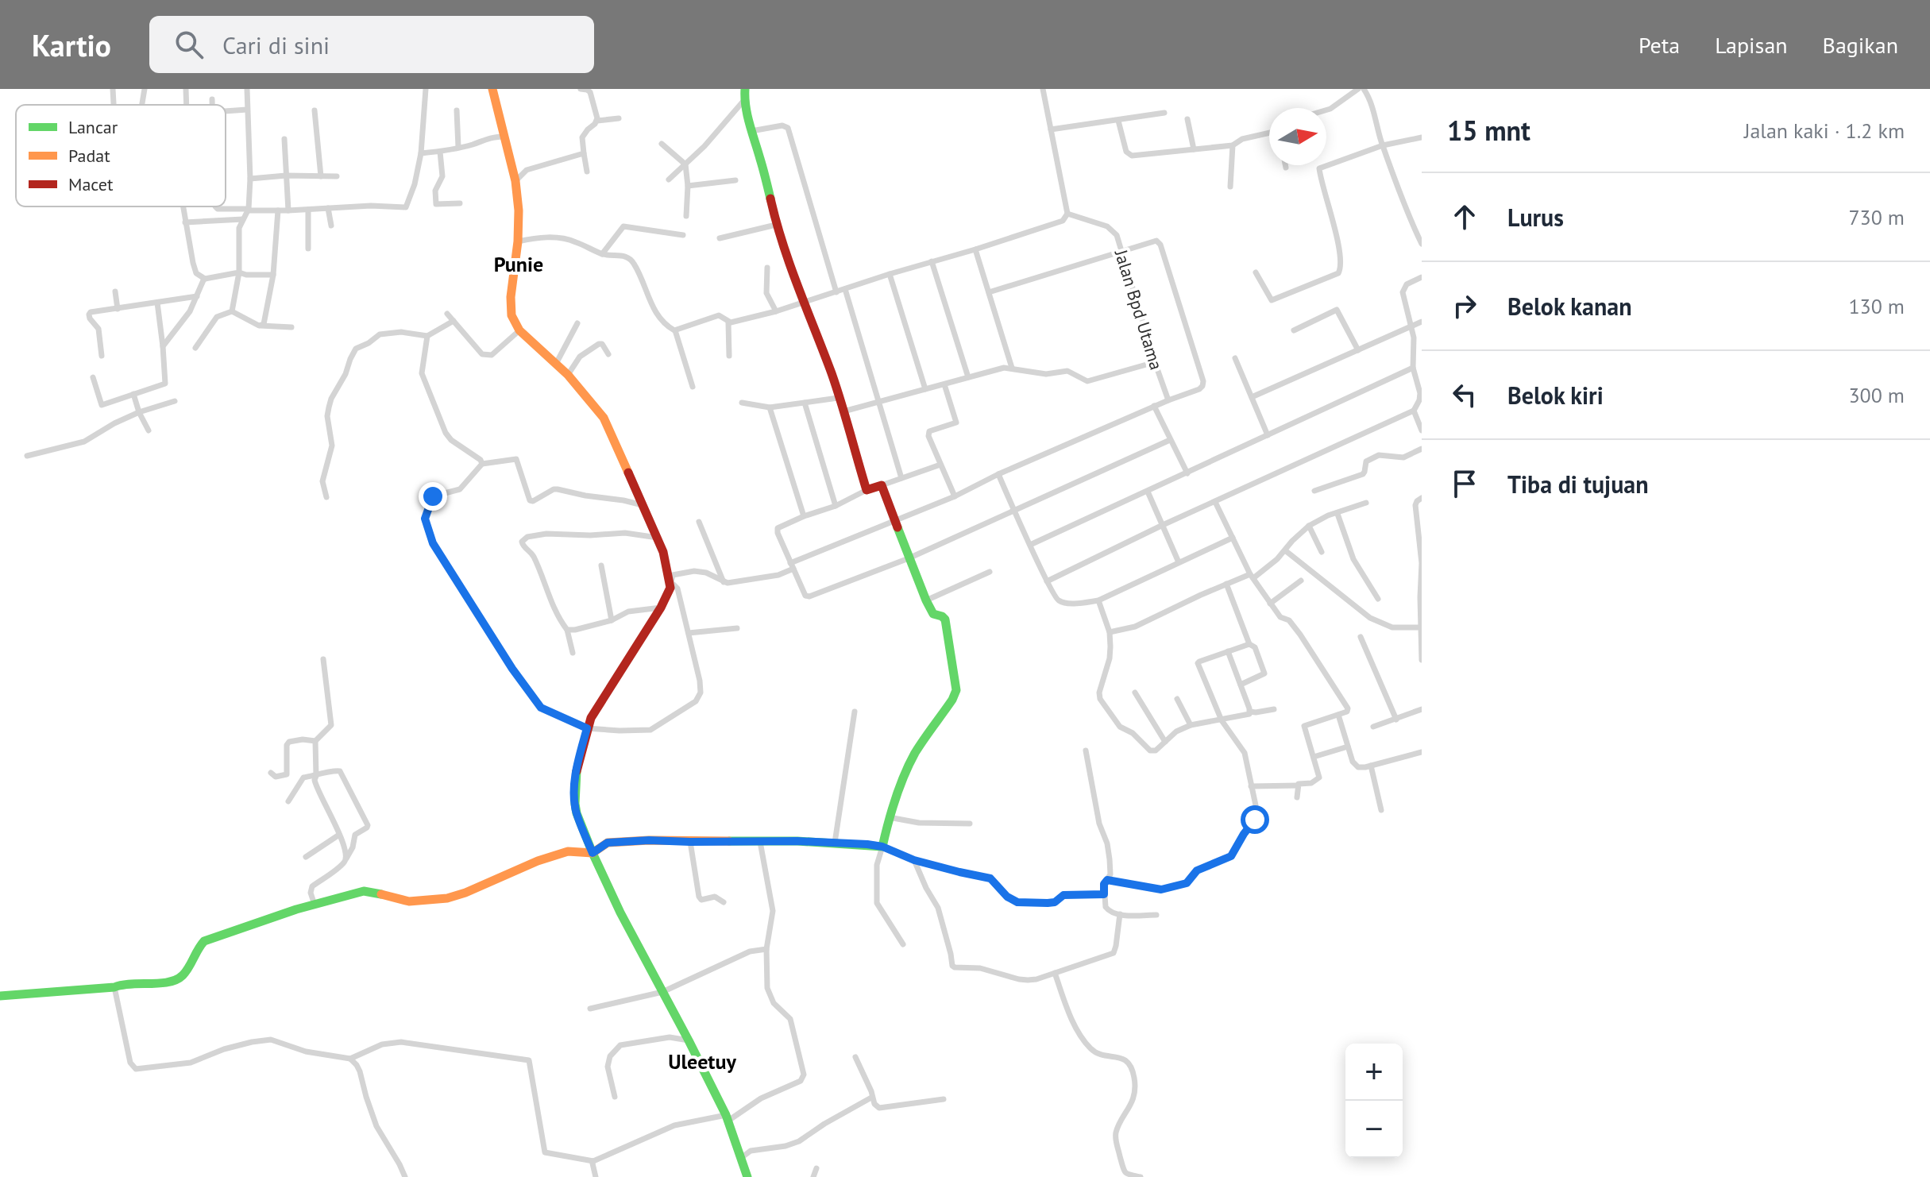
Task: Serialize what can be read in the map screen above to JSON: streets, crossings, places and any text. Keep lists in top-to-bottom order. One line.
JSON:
{"streets":{"street":["Jalan Bpd Utama"]},"districts":["Punie","Uleetuy"],"legend":["Lancar","Padat","Macet"],"north":"right","page":{"header":"Kartio","search":"Cari di sini","nav":["Peta","Lapisan","Bagikan"],"heading":["15 mnt","Jalan kaki · 1.2 km"],"list":[["Lurus","730 m"],["Belok kanan","130 m"],["Belok kiri","300 m"],"Tiba di tujuan"],"map_buttons":["+","−"]}}
